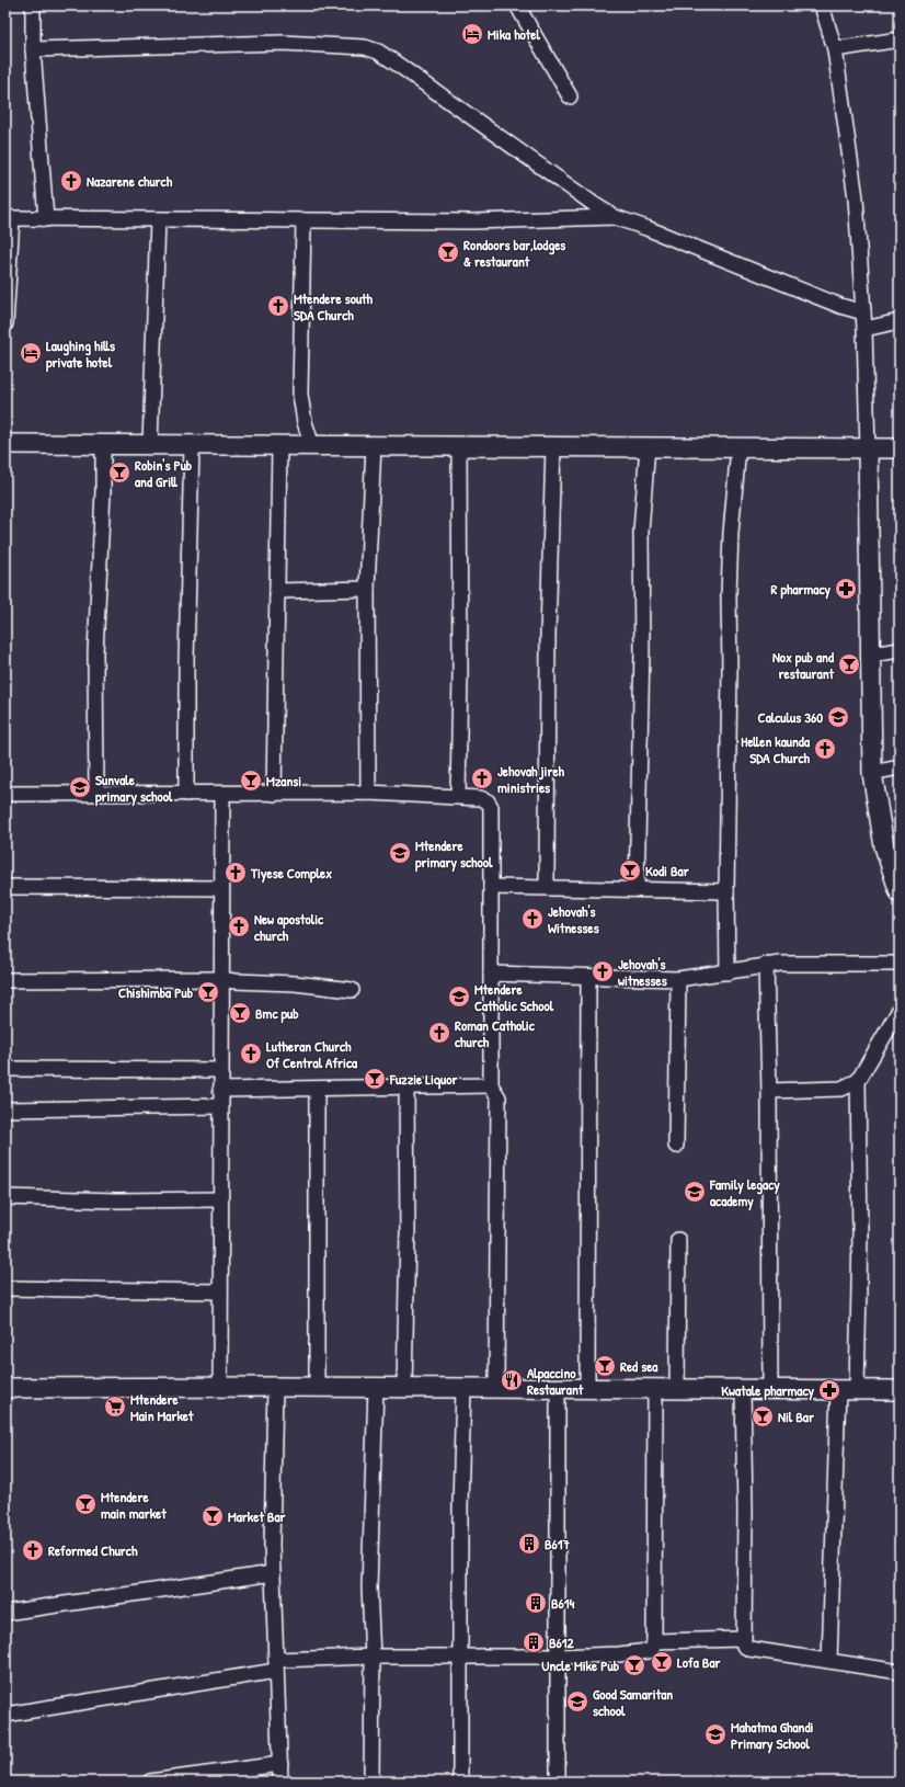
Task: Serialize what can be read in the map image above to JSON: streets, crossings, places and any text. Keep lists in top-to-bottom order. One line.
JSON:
{"places":{"hotel":["Mika hotel","Laughing hills private hotel"],"church":["Nazarene church","Mtendere south SDA Church","Hellen kaunda SDA Church","Jehovah jireh ministries","Tiyese Complex","Jehovah's Witnesses","New apostolic church","Jehovah's witnesses","Roman Catholic church","Lutheran Church Of Central Africa","Reformed Church"],"bar":["Rondoors bar,lodges & restaurant","Robin's Pub and Grill","Nox pub and restaurant","Mzansi","Kodi Bar","Chishimba Pub","Bmc pub","Fuzzie Liquor","Red sea","Nil Bar","Mtendere main market","Market Bar","Lofa Bar","Uncle Mike Pub"],"pharmacy":["R pharmacy","Kwatale pharmacy"],"school or university":["Calculus 360","Sunvale primary school","Mtendere primary school","Mtendere Catholic School","Family legacy academy","Good Samaritan school","Mahatma Ghandi Primary School"],"restaurant":["Alpaccino Restaurant"],"supermarket":["Mtendere Main Market"],"building":["B617","B614","B612"]}}
